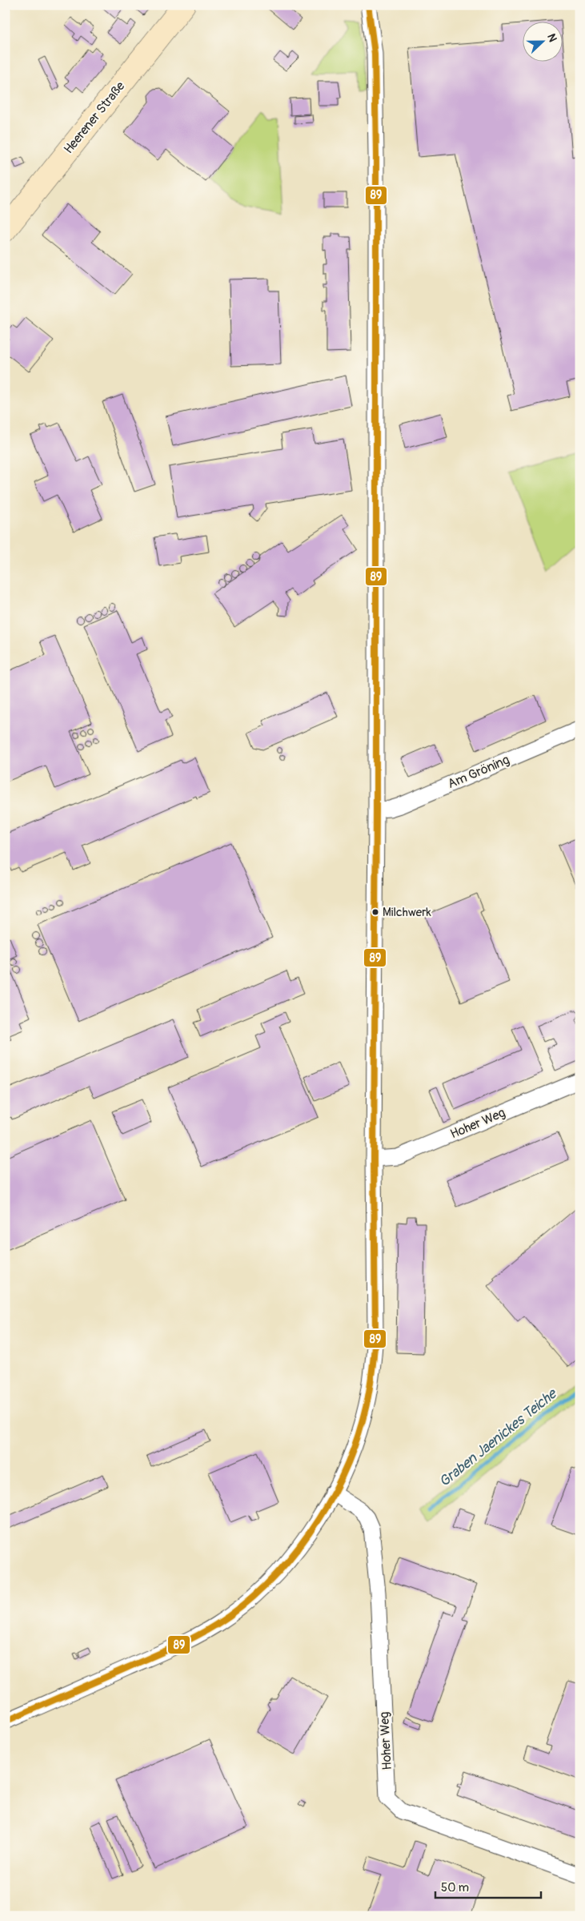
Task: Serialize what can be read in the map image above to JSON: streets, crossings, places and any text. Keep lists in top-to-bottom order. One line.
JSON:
{"streets":{"main road":["Heerener Straße"],"street":["Am Gröning","Hoher Weg"]},"water":["Graben Jaenickes Teiche"],"places":["Milchwerk"],"lines":["transit line 89"],"scale_bar":"50 m","north":"right"}
